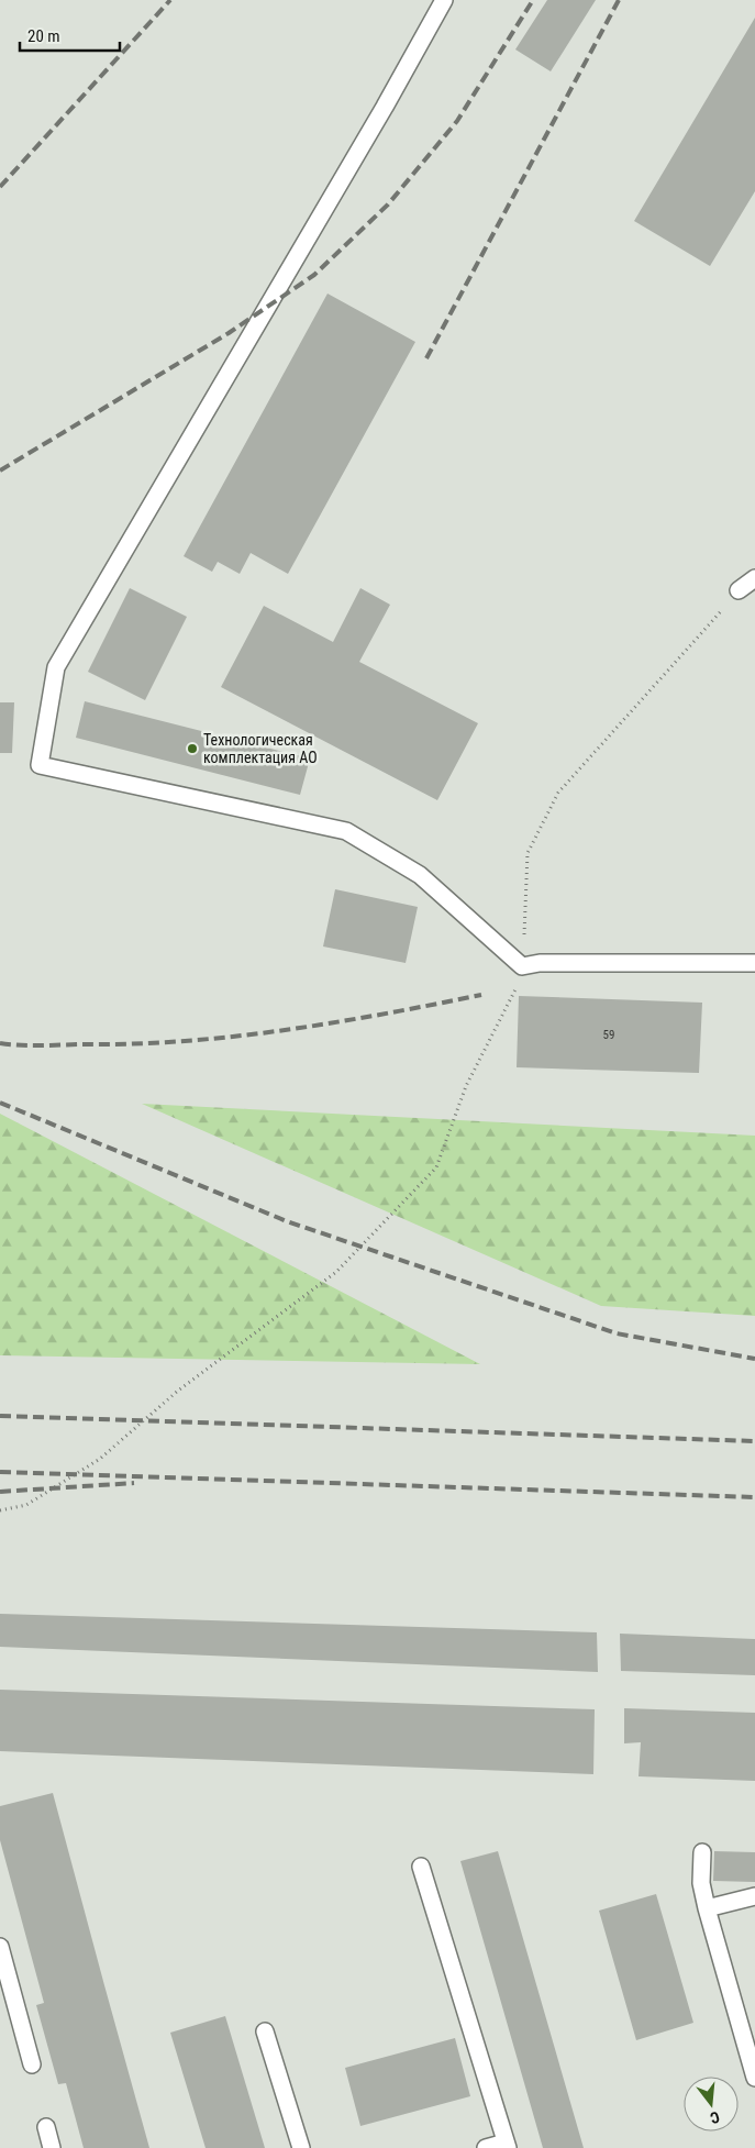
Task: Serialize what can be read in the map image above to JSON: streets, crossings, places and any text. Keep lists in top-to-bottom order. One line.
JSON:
{"places":["Технологическая комплектация АО"],"house_numbers":["59"],"scale_bar":"20 m","north":"bottom"}
